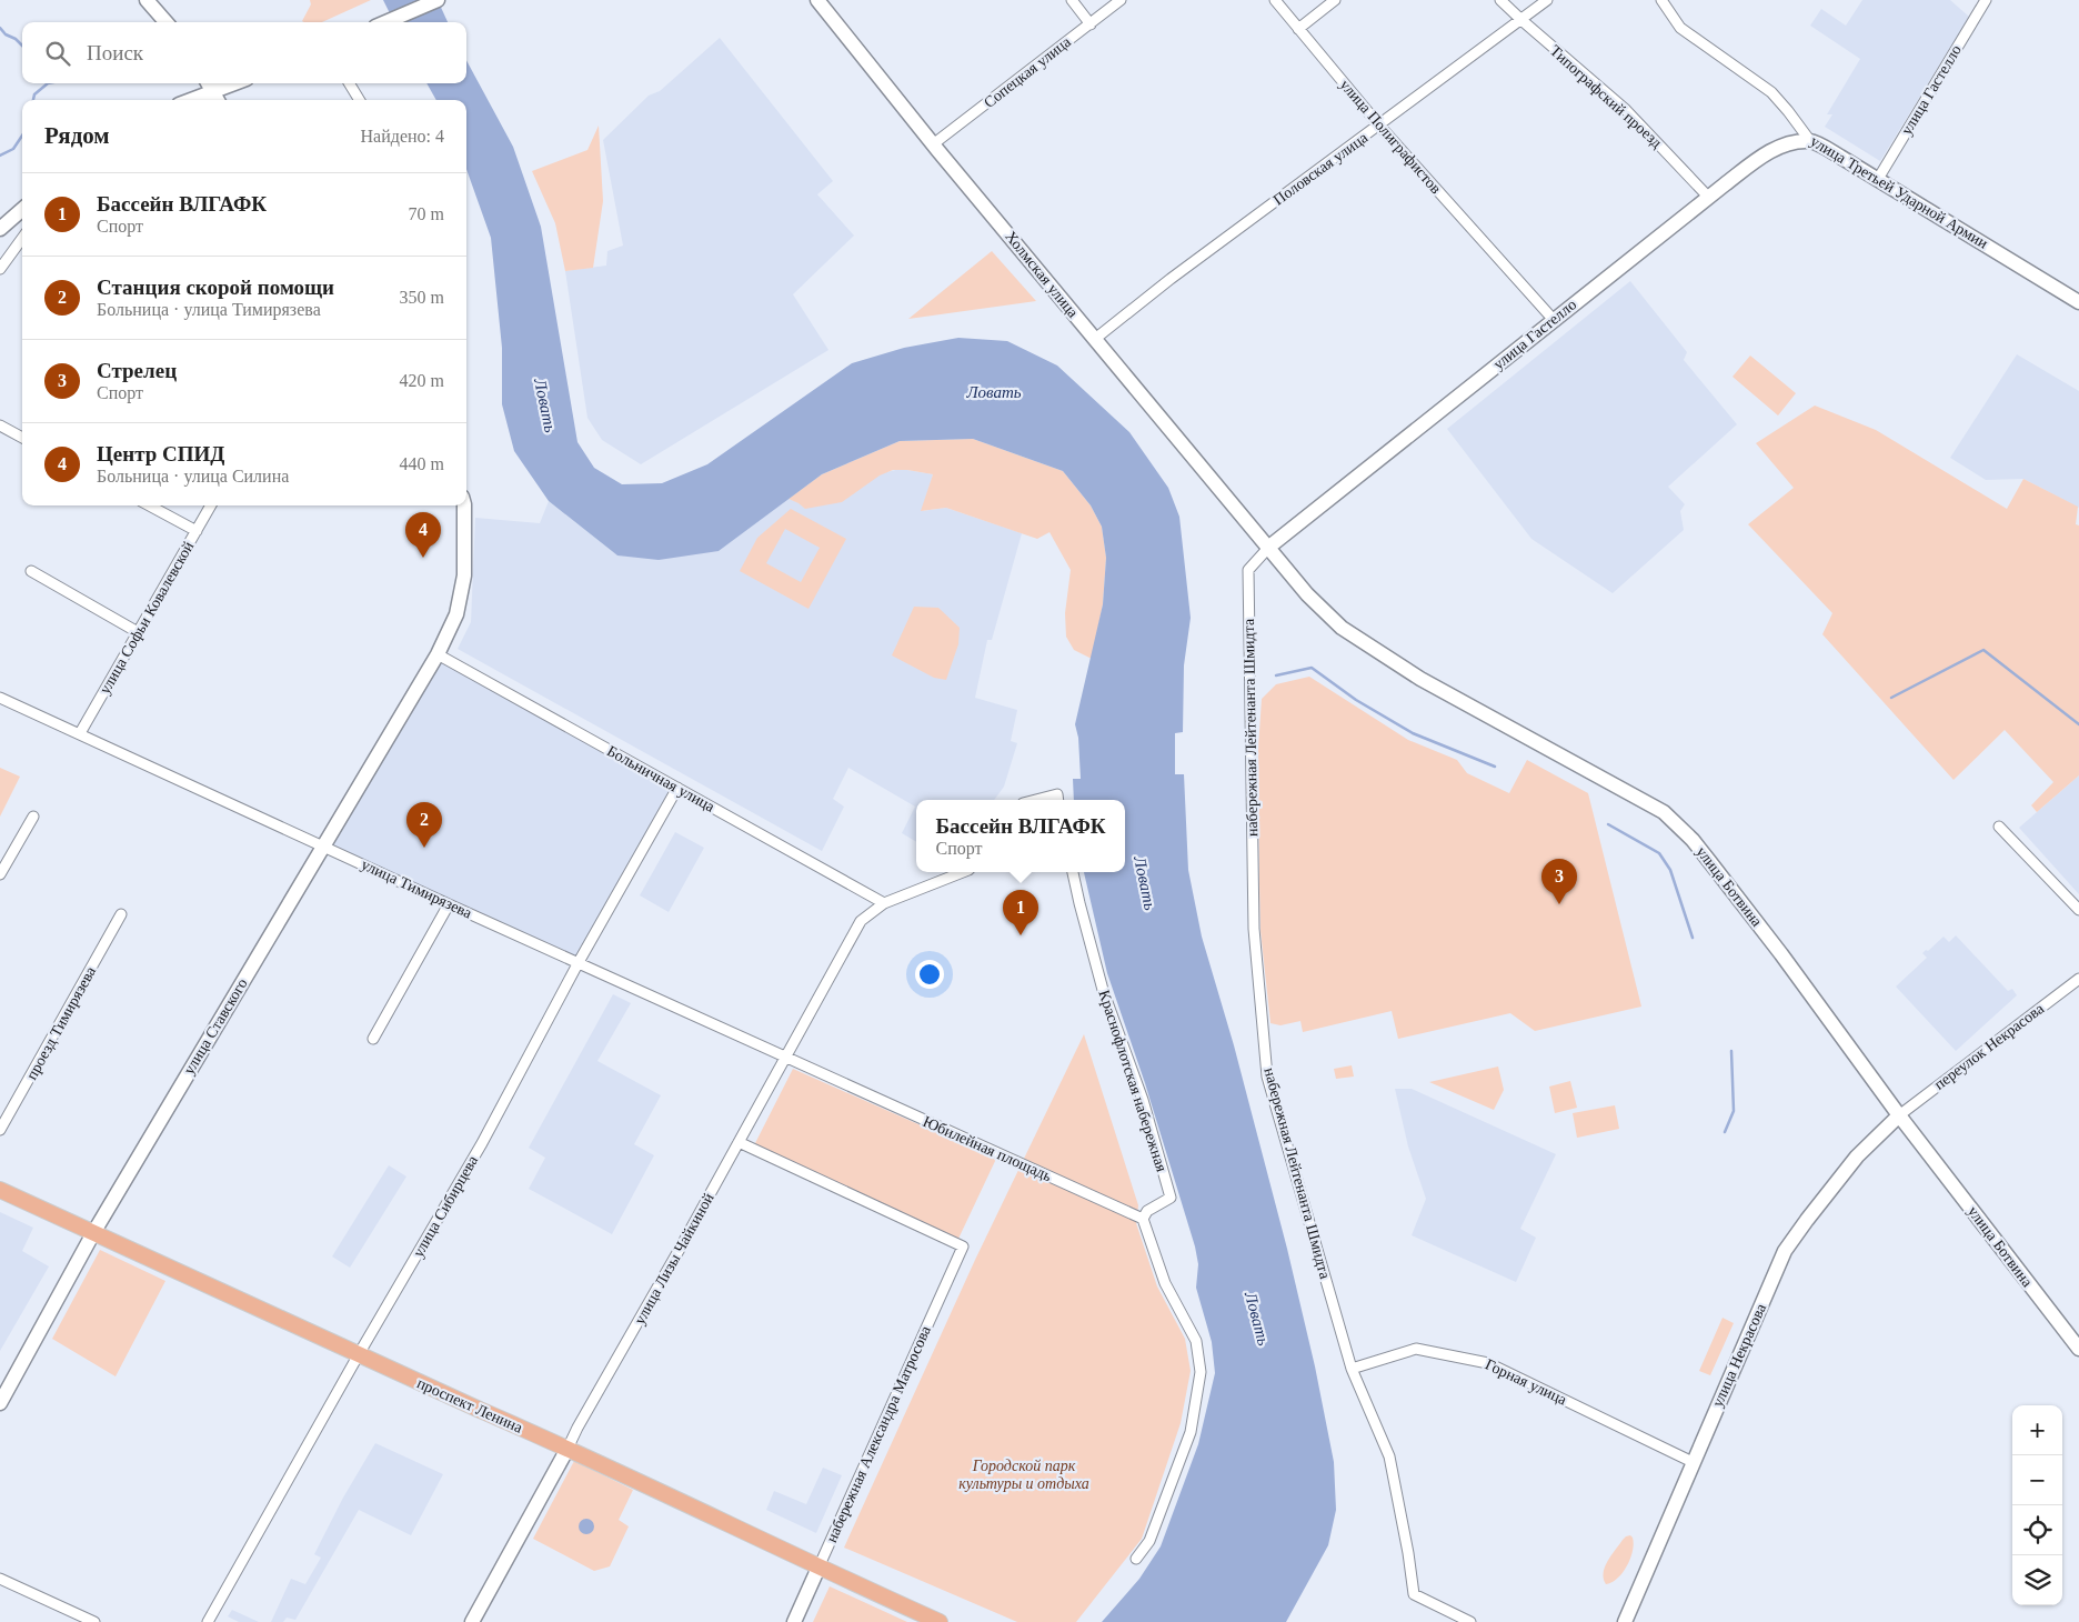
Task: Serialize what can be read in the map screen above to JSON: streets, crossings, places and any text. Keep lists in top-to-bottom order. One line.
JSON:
{"streets":{"main road":["улица Гастелло","улица Третьей Ударной Армии","Холмская улица","улица Ботвина","улица Ставского","улица Лизы Чайкиной","улица Некрасова","проспект Ленина","набережная Александра Матросова"],"street":["Сопецкая улица","Типографский проезд","улица Полиграфистов","Половская улица","улица Софьи Ковалевской","набережная Лейтенанта Шмидта","Больничная улица","улица Тимирязева","проезд Тимирязева","переулок Некрасова","Краснофлотская набережная","Юбилейная площадь","улица Сибирцева","Горная улица"]},"crossings":[["Сопецкая улица","Холмская улица"],["улица Гастелло","Типографский проезд"],["улица Гастелло","улица Полиграфистов"],["улица Гастелло","улица Третьей Ударной Армии"],["улица Гастелло","Холмская улица"],["улица Гастелло","набережная Лейтенанта Шмидта"],["улица Гастелло","улица Ботвина"],["Типографский проезд","Половская улица"],["улица Полиграфистов","Половская улица"],["Половская улица","Холмская улица"],["Холмская улица","набережная Лейтенанта Шмидта"],["Холмская улица","улица Ботвина"],["улица Софьи Ковалевской","улица Тимирязева"],["набережная Лейтенанта Шмидта","улица Ботвина"],["набережная Лейтенанта Шмидта","Горная улица"],["Больничная улица","улица Ставского"],["Больничная улица","улица Сибирцева"],["Больничная улица","улица Лизы Чайкиной"],["улица Ботвина","переулок Некрасова"],["улица Ботвина","улица Некрасова"],["улица Тимирязева","улица Ставского"],["улица Тимирязева","Юбилейная площадь"],["улица Тимирязева","улица Сибирцева"],["улица Тимирязева","улица Лизы Чайкиной"],["улица Ставского","проспект Ленина"],["переулок Некрасова","улица Некрасова"],["Краснофлотская набережная","Юбилейная площадь"],["улица Сибирцева","проспект Ленина"],["улица Лизы Чайкиной","проспект Ленина"],["улица Лизы Чайкиной","набережная Александра Матросова"],["улица Некрасова","Горная улица"],["проспект Ленина","набережная Александра Матросова"]],"water":["Ловать"],"parks":["Городской парк культуры и отдыха"],"page":{"search":"Поиск","heading":["Рядом","Найдено: 4"],"list":[{"mark":"1","name":"Бассейн ВЛГАФК","note":"Спорт","value":"70 m"},{"mark":"2","name":"Станция скорой помощи","note":"Больница · улица Тимирязева","value":"350 m"},{"mark":"3","name":"Стрелец","note":"Спорт","value":"420 m"},{"mark":"4","name":"Центр СПИД","note":"Больница · улица Силина","value":"440 m"}],"pins":["4","2","3","1"],"popup":["Бассейн ВЛГАФК","Спорт"],"map_buttons":["+","−"]}}
